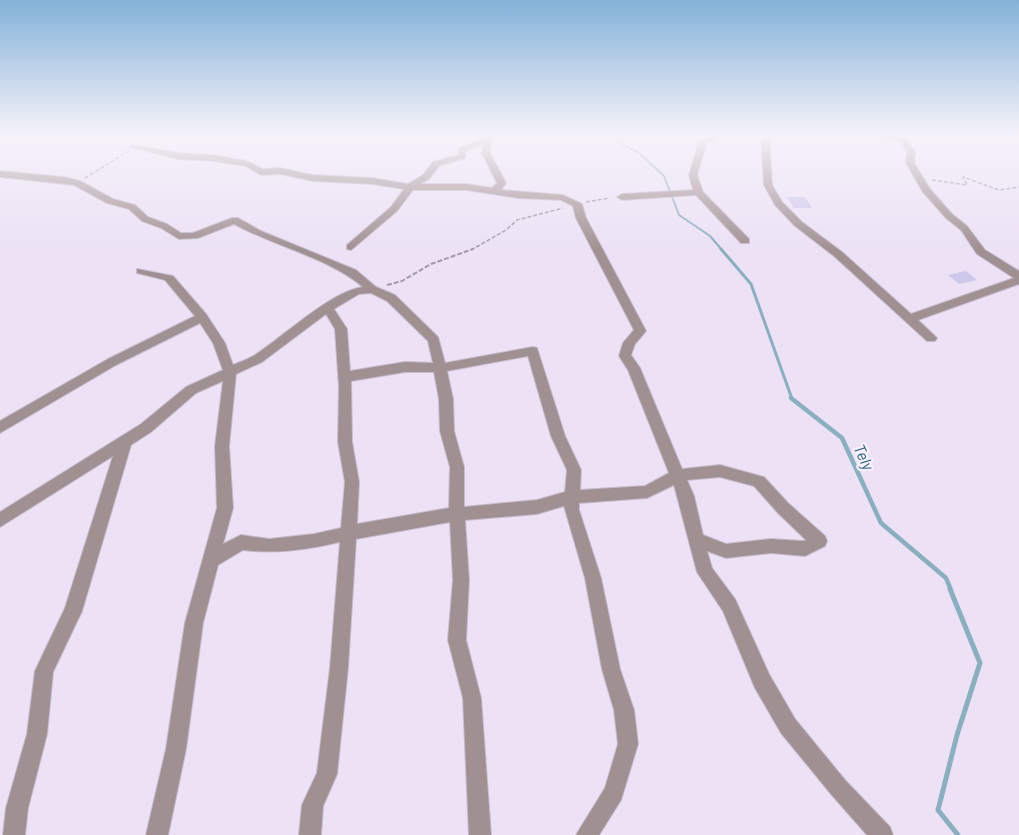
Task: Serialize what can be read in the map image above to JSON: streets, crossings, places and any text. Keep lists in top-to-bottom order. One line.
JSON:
{"water":["Tely"]}
